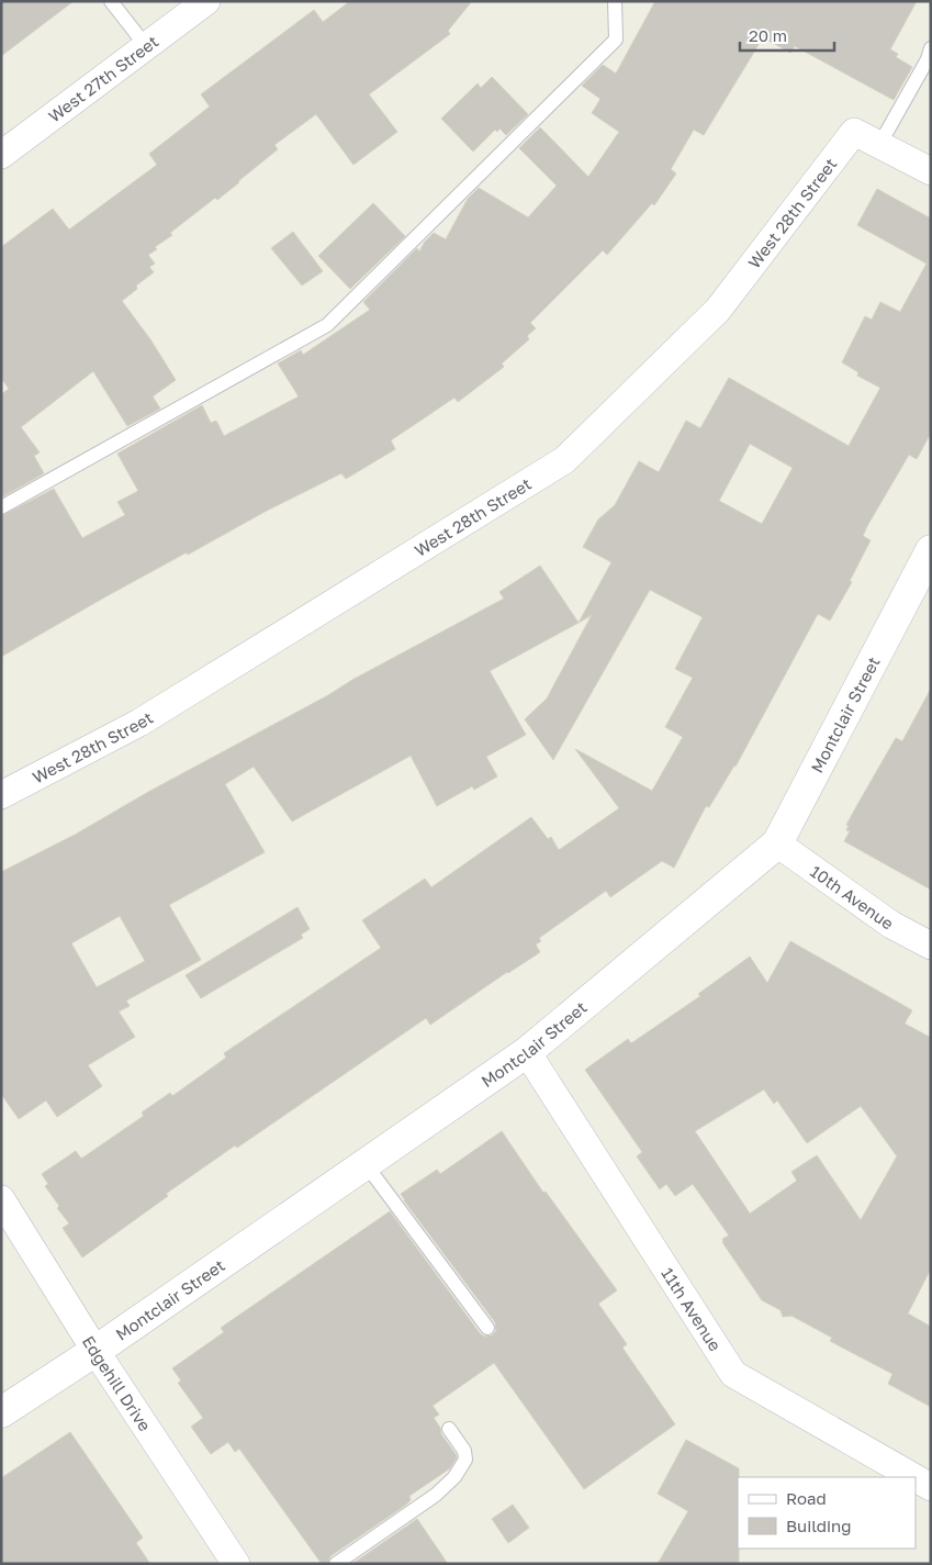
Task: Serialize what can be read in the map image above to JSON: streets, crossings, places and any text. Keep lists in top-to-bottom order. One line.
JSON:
{"streets":{"street":["West 27th Street","West 28th Street","Montclair Street","10th Avenue","11th Avenue","Edgehill Drive"]},"crossings":[["Montclair Street","10th Avenue"],["Montclair Street","11th Avenue"],["Montclair Street","Edgehill Drive"]],"legend":["Road","Building"],"scale_bar":"20 m"}
